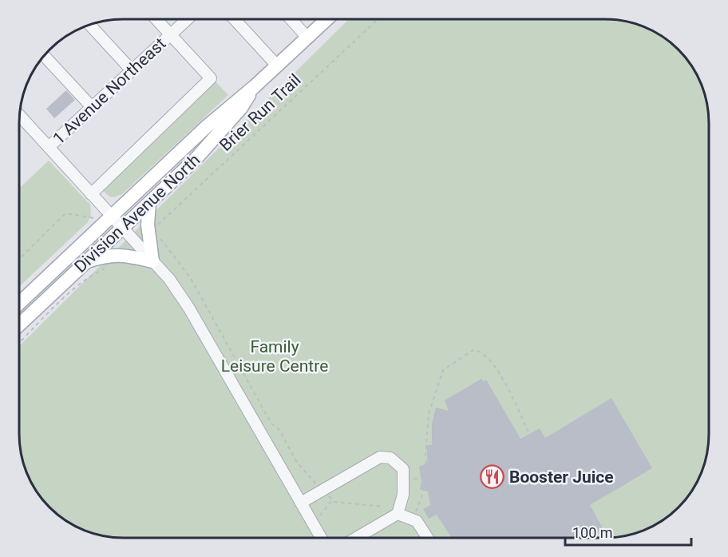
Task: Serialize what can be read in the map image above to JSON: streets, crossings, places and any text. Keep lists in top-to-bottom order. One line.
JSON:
{"streets":{"main road":["Division Avenue North"],"street":["1 Avenue Northeast"],"path":["Brier Run Trail"]},"parks":["Family Leisure Centre"],"places":{"restaurant":["Booster Juice"]},"scale_bar":"100 m"}
